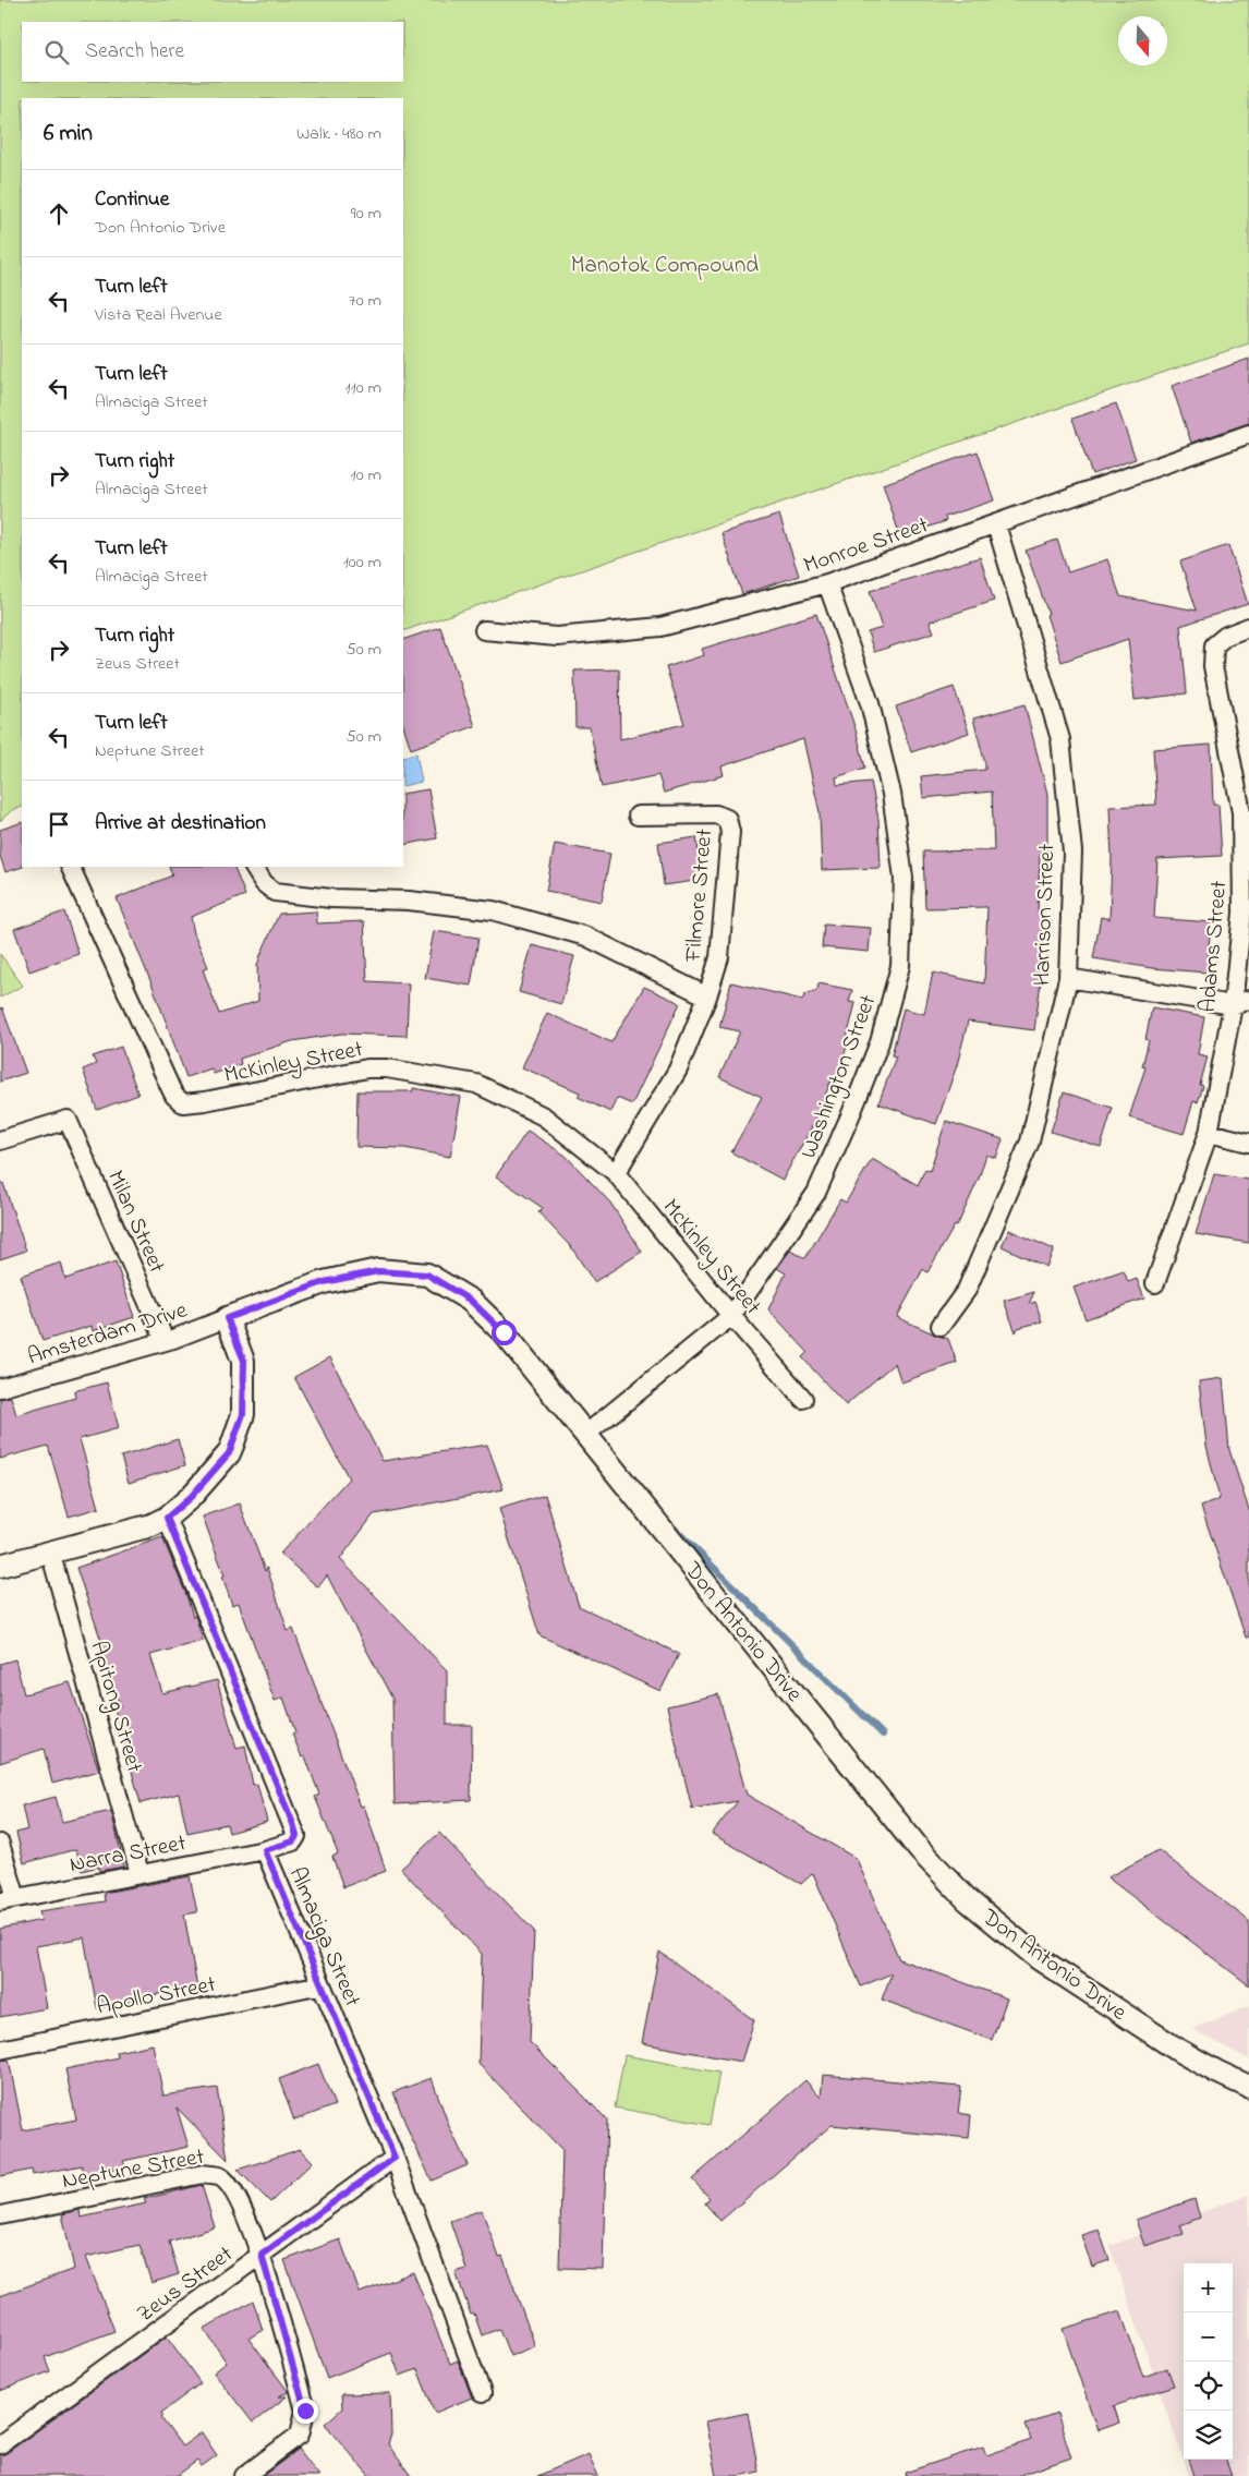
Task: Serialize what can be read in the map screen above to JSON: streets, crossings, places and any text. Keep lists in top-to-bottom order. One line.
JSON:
{"streets":{"street":["Monroe Street","Filmore Street","Harrison Street","Adams Street","McKinley Street","Washington Street","Milan Street","Amsterdam Drive","Don Antonio Drive","Apitong Street","Narra Street","Almaciga Street","Apollo Street","Neptune Street","Zeus Street"]},"crossings":[["Monroe Street","Harrison Street"],["Monroe Street","Washington Street"],["Filmore Street","McKinley Street"],["McKinley Street","Washington Street"],["Washington Street","Don Antonio Drive"],["Milan Street","Amsterdam Drive"],["Amsterdam Drive","Don Antonio Drive"],["Apitong Street","Narra Street"],["Narra Street","Almaciga Street"],["Almaciga Street","Apollo Street"],["Almaciga Street","Zeus Street"],["Neptune Street","Zeus Street"]],"parks":["Manotok Compound"],"north":"bottom","page":{"search":"Search here","heading":["6 min","Walk · 480 m"],"list":[["Continue","Don Antonio Drive","90 m"],["Turn left","Vista Real Avenue","70 m"],["Turn left","Almaciga Street","110 m"],["Turn right","Almaciga Street","10 m"],["Turn left","Almaciga Street","100 m"],["Turn right","Zeus Street","50 m"],["Turn left","Neptune Street","50 m"],"Arrive at destination"],"map_buttons":["+","−"]}}
